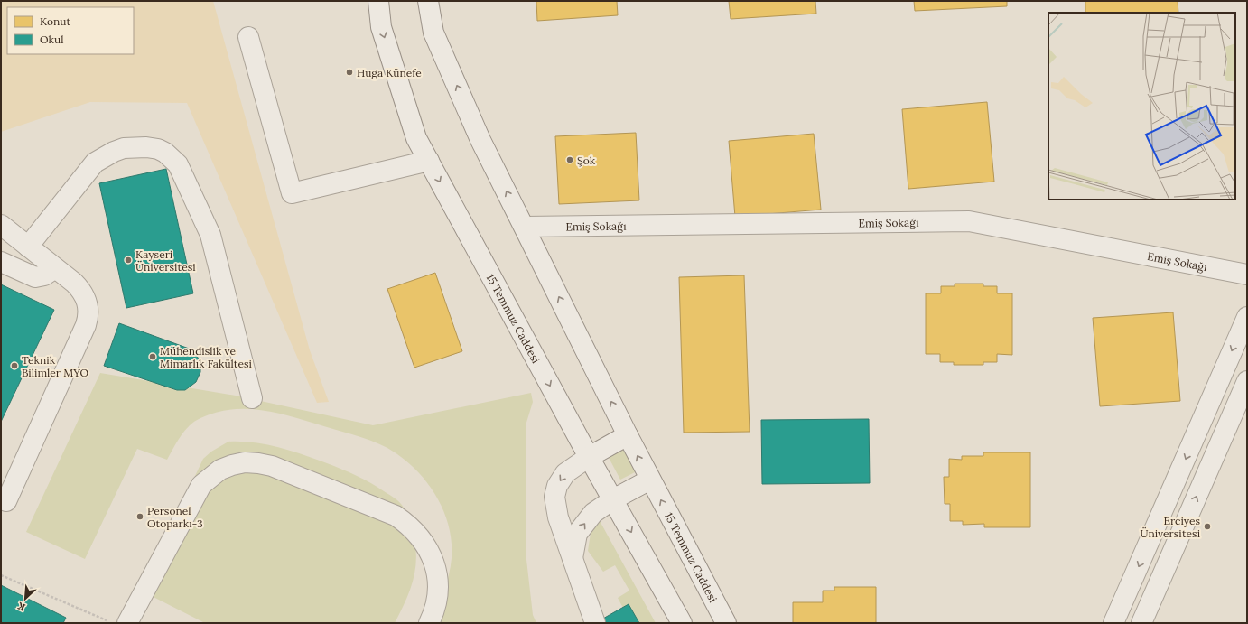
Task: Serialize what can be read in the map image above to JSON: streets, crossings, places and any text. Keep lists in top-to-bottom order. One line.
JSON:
{"streets":{"street":["Emiş Sokağı","15 Temmuz Caddesi"]},"crossings":[["Emiş Sokağı","15 Temmuz Caddesi"]],"places":["Huga Künefe","Şok","Kayseri Üniversitesi","Mühendislik ve Mimarlık Fakültesi","Teknik Bilimler MYO","Personel Otoparkı-3","Erciyes Üniversitesi"],"legend":["Konut","Okul"],"north":"bottom left"}
